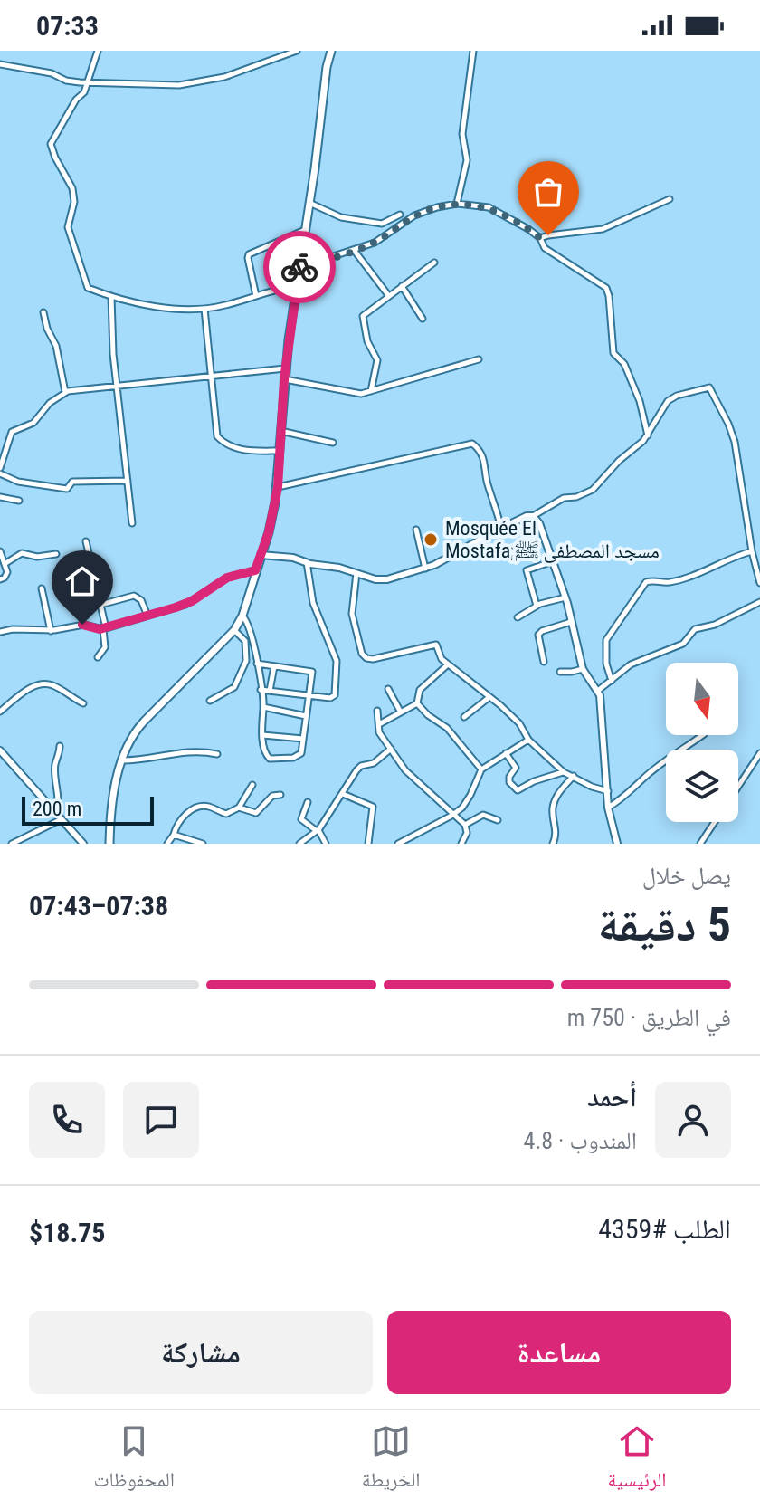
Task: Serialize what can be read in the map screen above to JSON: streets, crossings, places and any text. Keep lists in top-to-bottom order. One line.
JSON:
{"places":["Mosquée El Mostafa;مسجد المصطفى ﷺ"],"scale_bar":"200 m","north":"bottom","page":{"status":"07:33","scale":"200 m","heading":["5 دقيقة","يصل خلال","07:38–07:43"],"panel":["أحمد","المندوب · 4.8","الطلب #4359","$18.75"],"bar":"في الطريق · 750 m","buttons":["مساعدة","مشاركة"],"tabs":["الرئيسية","الخريطة","المحفوظات"]}}
